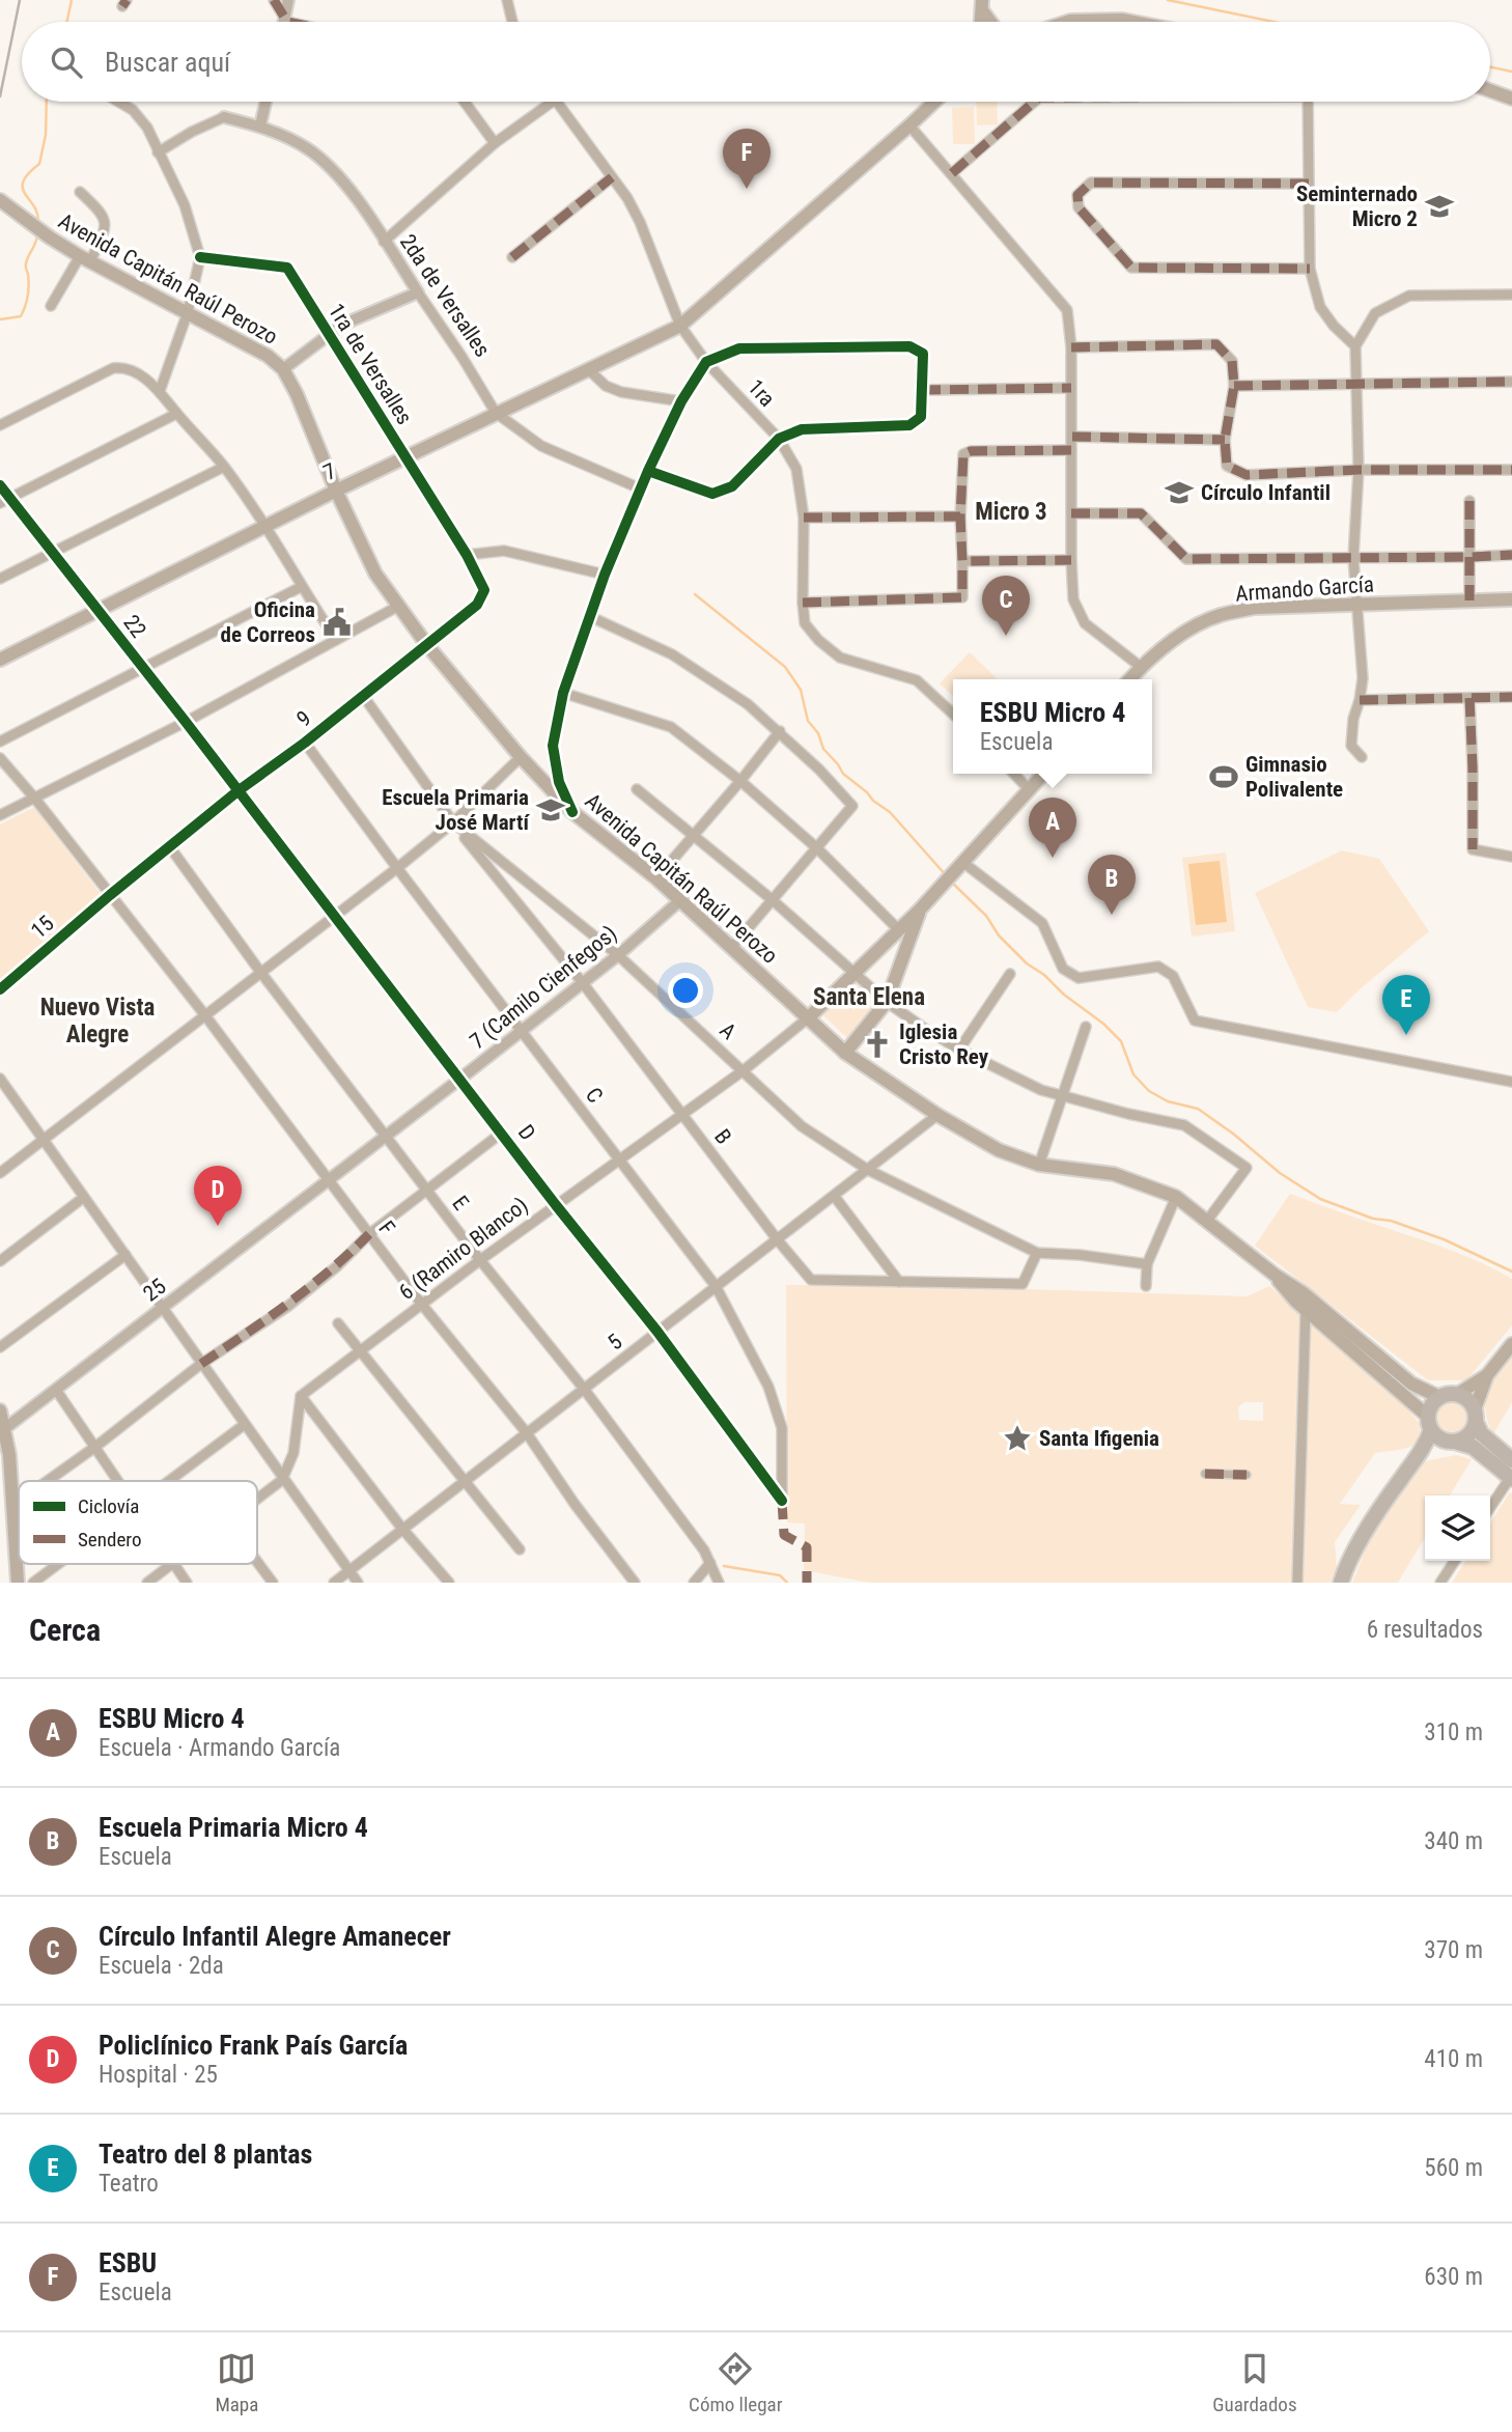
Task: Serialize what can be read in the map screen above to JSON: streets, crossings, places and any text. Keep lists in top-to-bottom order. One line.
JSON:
{"streets":{"main road":["Avenida Capitán Raúl Perozo","7","Armando García","6 (Ramiro Blanco)"],"street":["2da de Versalles","1ra de Versalles","1ra","22","9","15","7 (Camilo Cienfegos)","A","C","D","B","E","F","25","5"]},"crossings":[["Avenida Capitán Raúl Perozo","7"],["Avenida Capitán Raúl Perozo","9"],["Avenida Capitán Raúl Perozo","7 (Camilo Cienfegos)"],["Avenida Capitán Raúl Perozo","6 (Ramiro Blanco)"],["Avenida Capitán Raúl Perozo","5"],["2da de Versalles","7"],["1ra de Versalles","7"],["1ra de Versalles","9"],["1ra","7"],["7","22"],["22","9"],["22","D"],["9","15"],["9","A"],["9","C"],["9","D"],["9","E"],["9","F"],["15","F"],["7 (Camilo Cienfegos)","A"],["7 (Camilo Cienfegos)","C"],["7 (Camilo Cienfegos)","D"],["7 (Camilo Cienfegos)","B"],["7 (Camilo Cienfegos)","E"],["7 (Camilo Cienfegos)","F"],["7 (Camilo Cienfegos)","25"],["A","B"],["A","6 (Ramiro Blanco)"],["A","5"],["C","D"],["C","6 (Ramiro Blanco)"],["C","5"],["D","6 (Ramiro Blanco)"],["D","5"],["B","6 (Ramiro Blanco)"],["B","5"],["E","6 (Ramiro Blanco)"],["E","5"],["F","6 (Ramiro Blanco)"],["F","25"],["F","5"]],"districts":["Micro 3","Santa Elena","Nuevo Vista Alegre"],"places":{"school or university":["Seminternado Micro 2","Círculo Infantil","Escuela Primaria José Martí"],"public building":["Oficina de Correos"],"sports":["Gimnasio Polivalente"],"church":["Iglesia Cristo Rey"],"place":["Santa Ifigenia"]},"legend":["Ciclovía","Sendero"],"page":{"search":"Buscar aquí","pins":["F","C","A","B","E","D"],"popup":["ESBU Micro 4","Escuela"],"heading":["Cerca","6 resultados"],"list":[{"mark":"A","name":"ESBU Micro 4","note":"Escuela · Armando García","value":"310 m"},{"mark":"B","name":"Escuela Primaria Micro 4","note":"Escuela","value":"340 m"},{"mark":"C","name":"Círculo Infantil Alegre Amanecer","note":"Escuela · 2da","value":"370 m"},{"mark":"D","name":"Policlínico Frank País García","note":"Hospital · 25","value":"410 m"},{"mark":"E","name":"Teatro del 8 plantas","note":"Teatro","value":"560 m"},{"mark":"F","name":"ESBU","note":"Escuela","value":"630 m"}],"nav":["Mapa","Cómo llegar","Guardados"]}}
